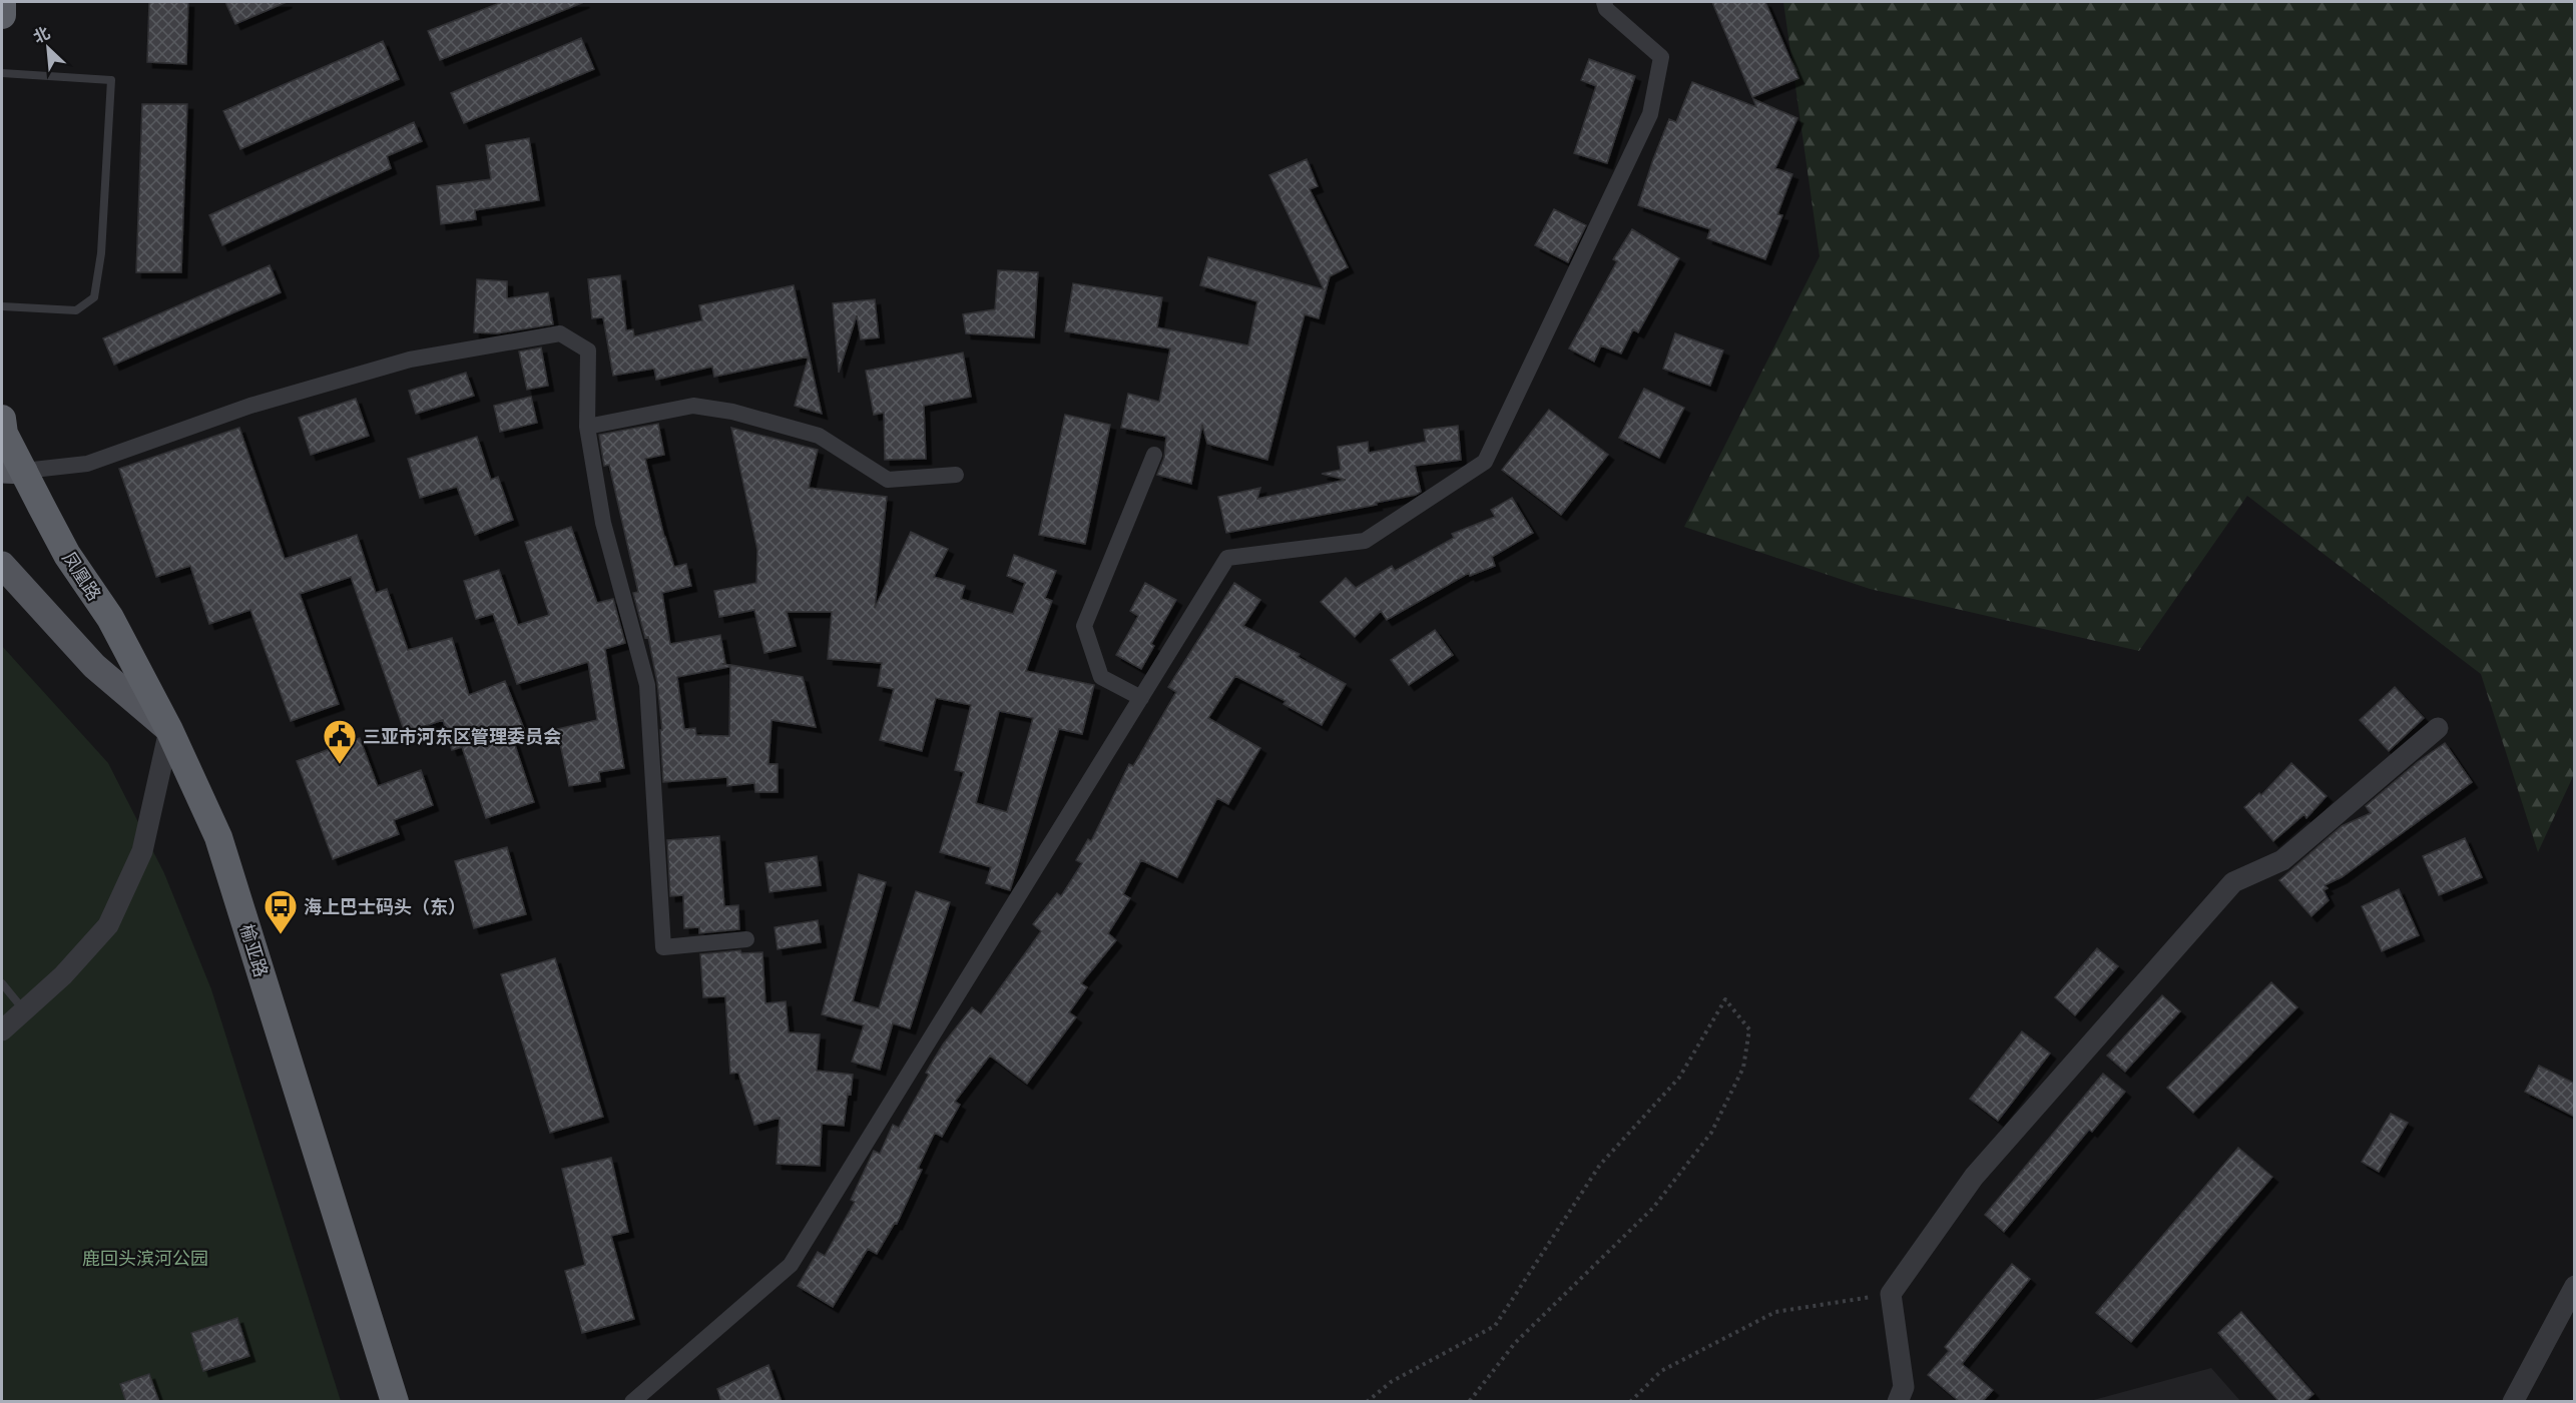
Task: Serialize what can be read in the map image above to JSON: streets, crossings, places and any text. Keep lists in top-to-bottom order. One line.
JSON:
{"streets":{"highway":["凤凰路","榆亚路"]},"crossings":[["凤凰路","榆亚路"]],"parks":["鹿回头滨河公园"],"places":{"public building":["三亚市河东区管理委员会"],"bus stop":["海上巴士码头（东）"]},"north":"top left"}
